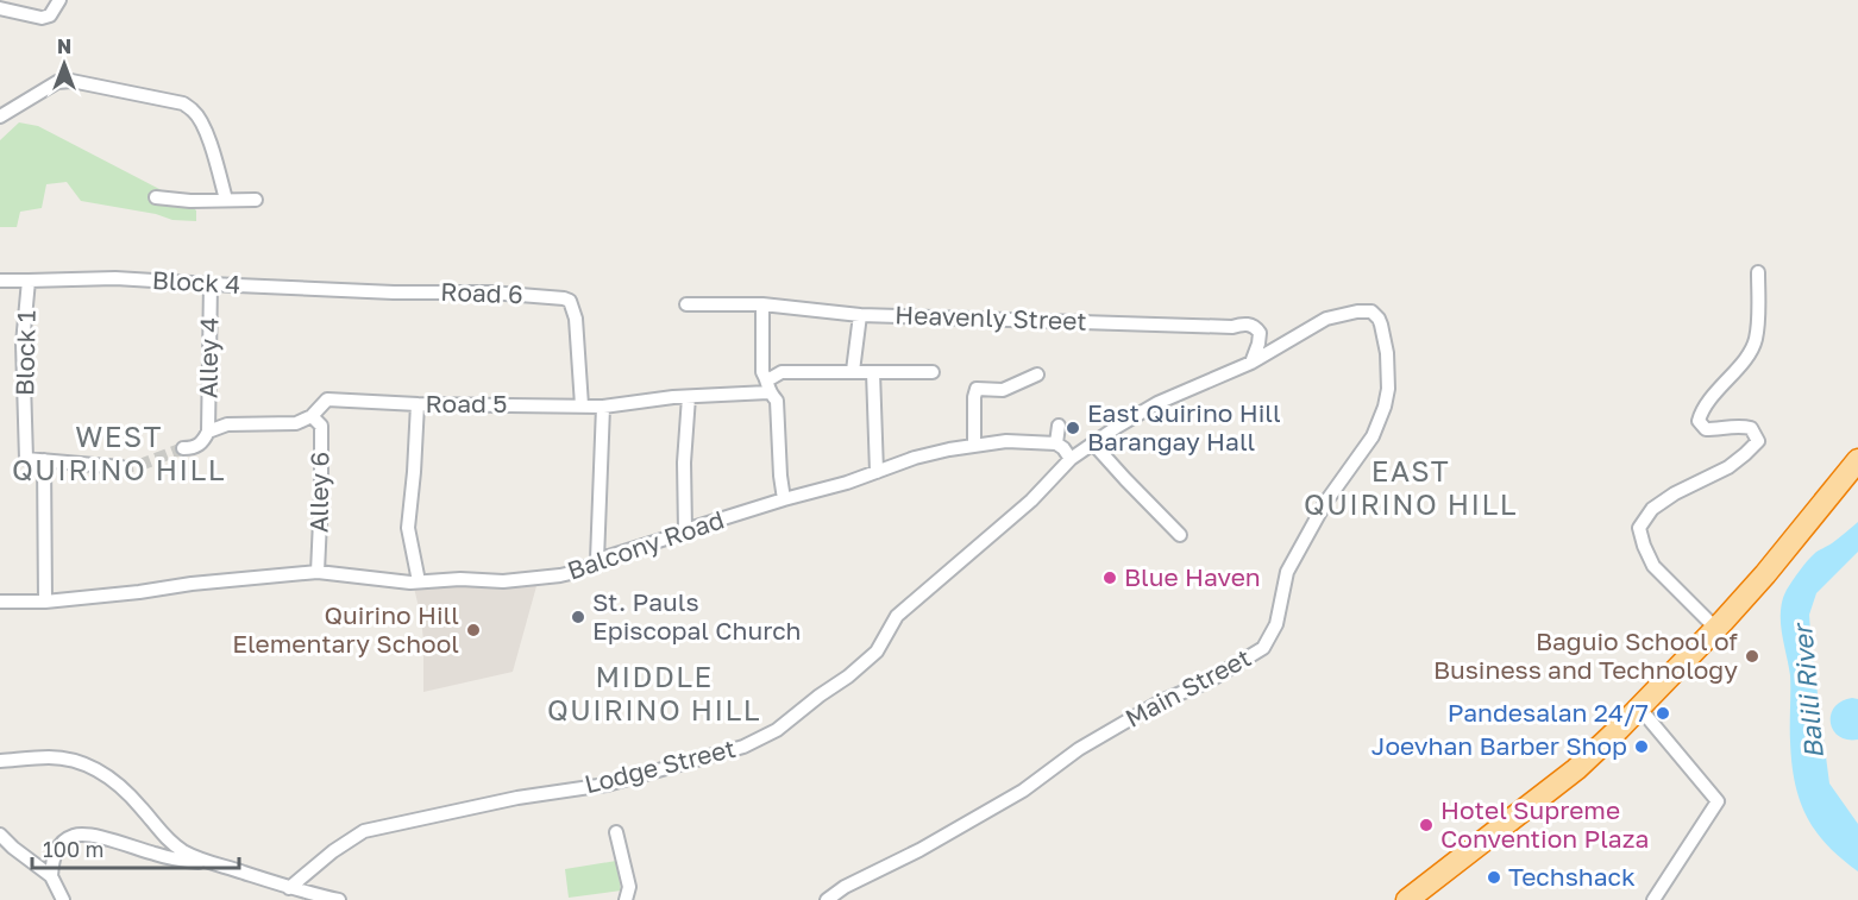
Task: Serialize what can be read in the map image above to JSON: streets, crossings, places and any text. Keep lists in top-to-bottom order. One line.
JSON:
{"streets":{"street":["Block 4","Road 6","Heavenly Street","Block 1","Alley 4","Road 5","Alley 6","Balcony Road","Main Street","Lodge Street"]},"crossings":[["Block 4","Road 6"],["Block 4","Block 1"],["Block 4","Alley 4"],["Road 6","Road 5"],["Heavenly Street","Main Street"],["Road 5","Alley 6"],["Alley 6","Balcony Road"]],"districts":["WEST QUIRINO HILL","EAST QUIRINO HILL","MIDDLE QUIRINO HILL"],"water":["Balili River"],"places":["East Quirino Hill Barangay Hall","Blue Haven","St. Pauls Episcopal Church","Quirino Hill Elementary School","Baguio School of Business and Technology","Pandesalan 24/7","Joevhan Barber Shop","Hotel Supreme Convention Plaza","Techshack"],"scale_bar":"100 m","north":"top"}
